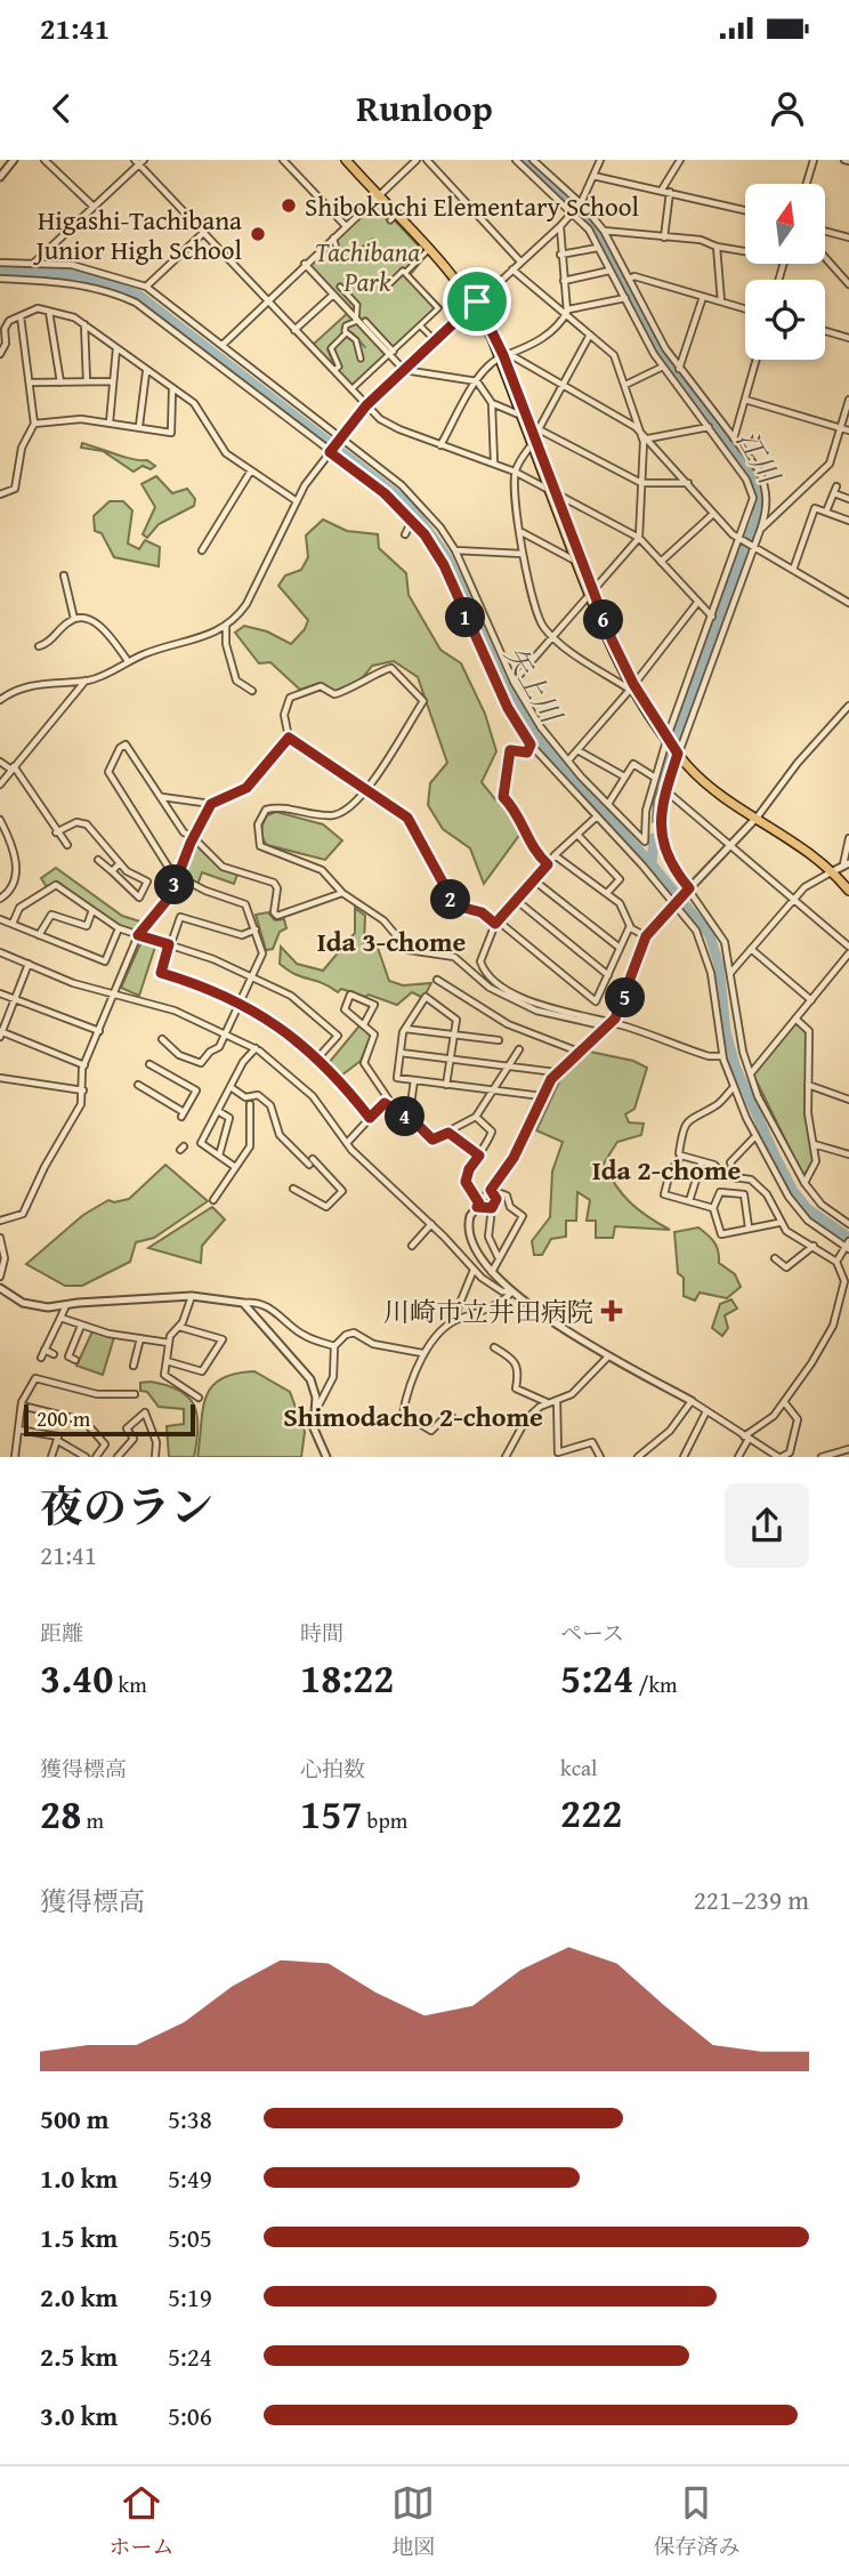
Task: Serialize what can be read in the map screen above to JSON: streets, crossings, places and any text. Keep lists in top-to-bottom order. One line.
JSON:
{"districts":["Ida 3-chome","Ida 2-chome","Shimodacho 2-chome"],"water":["江川","矢上川"],"parks":["Tachibana Park"],"places":{"other":["Shibokuchi Elementary School","Higashi-Tachibana Junior High School"],"health":["川崎市立井田病院"]},"scale_bar":"200 m","north":"top","page":{"status":"21:41","header":"Runloop","pins":["1","6","3","2","5","4"],"scale":"200 m","heading":["夜のラン","21:41"],"stats":[["距離","3.40 km"],["時間","18:22"],["ペース","5:24 /km"],["獲得標高","28 m"],["心拍数","157 bpm"],["kcal","222"]],"chart":["獲得標高","221–239 m"],"list":[{"name":"500 m","note":"5:38"},{"name":"1.0 km","note":"5:49"},{"name":"1.5 km","note":"5:05"},{"name":"2.0 km","note":"5:19"},{"name":"2.5 km","note":"5:24"},{"name":"3.0 km","note":"5:06"}],"tabs":["ホーム","地図","保存済み"]}}
